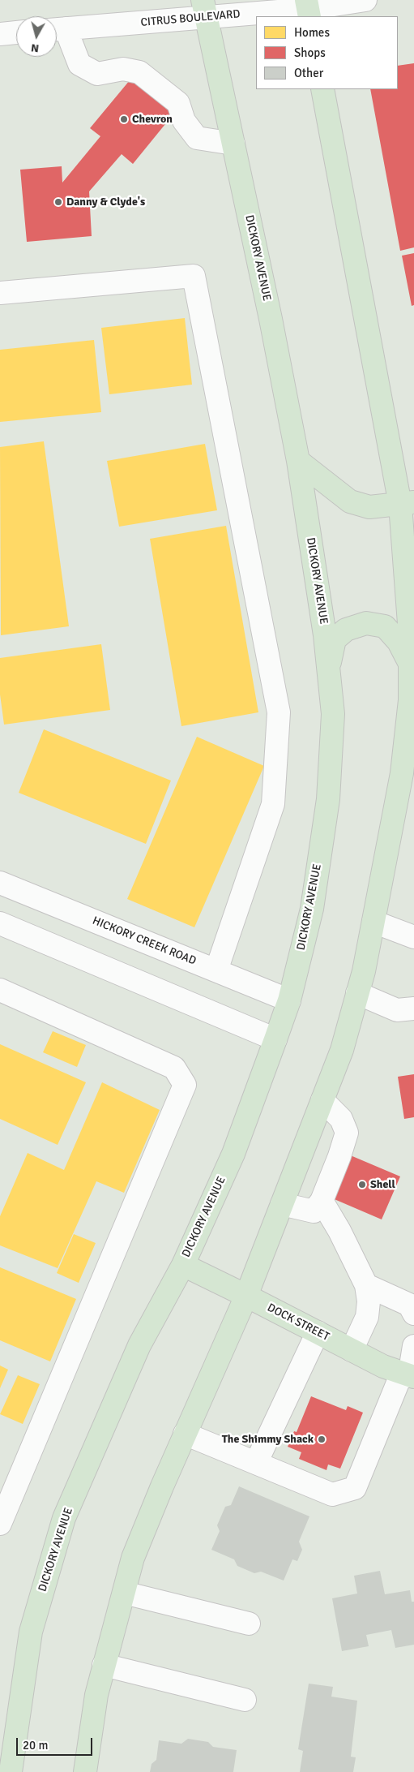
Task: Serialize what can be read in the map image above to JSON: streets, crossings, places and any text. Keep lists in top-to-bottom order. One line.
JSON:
{"streets":{"main road":["DICKORY AVENUE","DOCK STREET"],"street":["CITRUS BOULEVARD","HICKORY CREEK ROAD"]},"crossings":[["CITRUS BOULEVARD","DICKORY AVENUE"],["DICKORY AVENUE","HICKORY CREEK ROAD"],["DICKORY AVENUE","DOCK STREET"]],"places":["Chevron","Danny & Clyde's","Shell","The Shimmy Shack"],"legend":["Homes","Shops","Other"],"scale_bar":"20 m","north":"bottom"}
